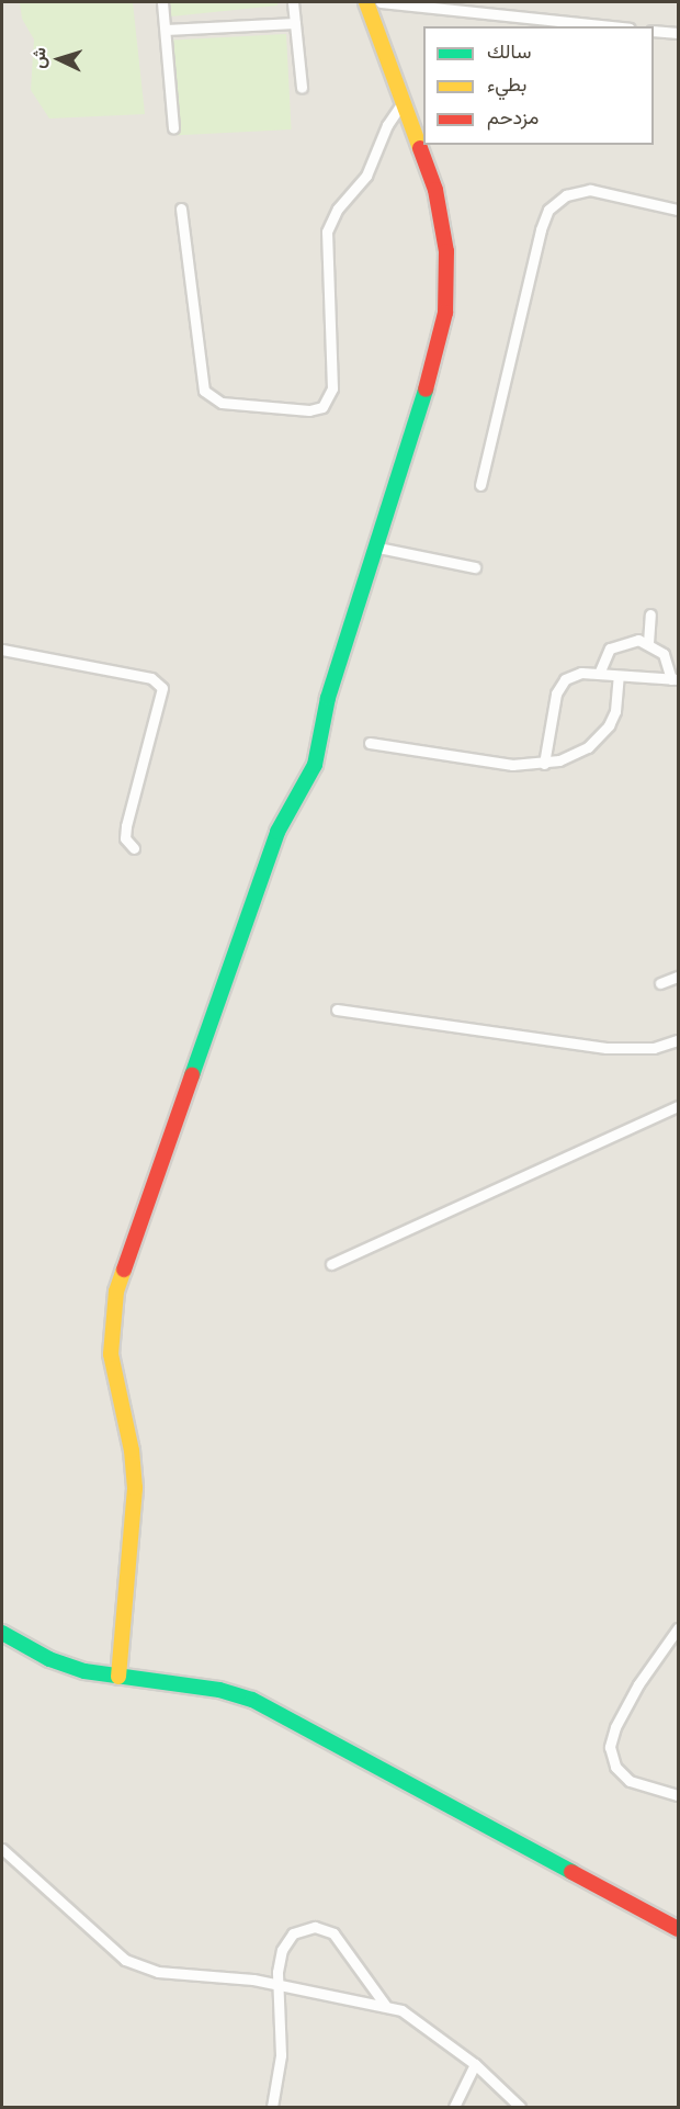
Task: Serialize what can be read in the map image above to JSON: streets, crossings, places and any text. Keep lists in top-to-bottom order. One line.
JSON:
{"legend":["سالك","بطيء","مزدحم"],"north":"left"}
